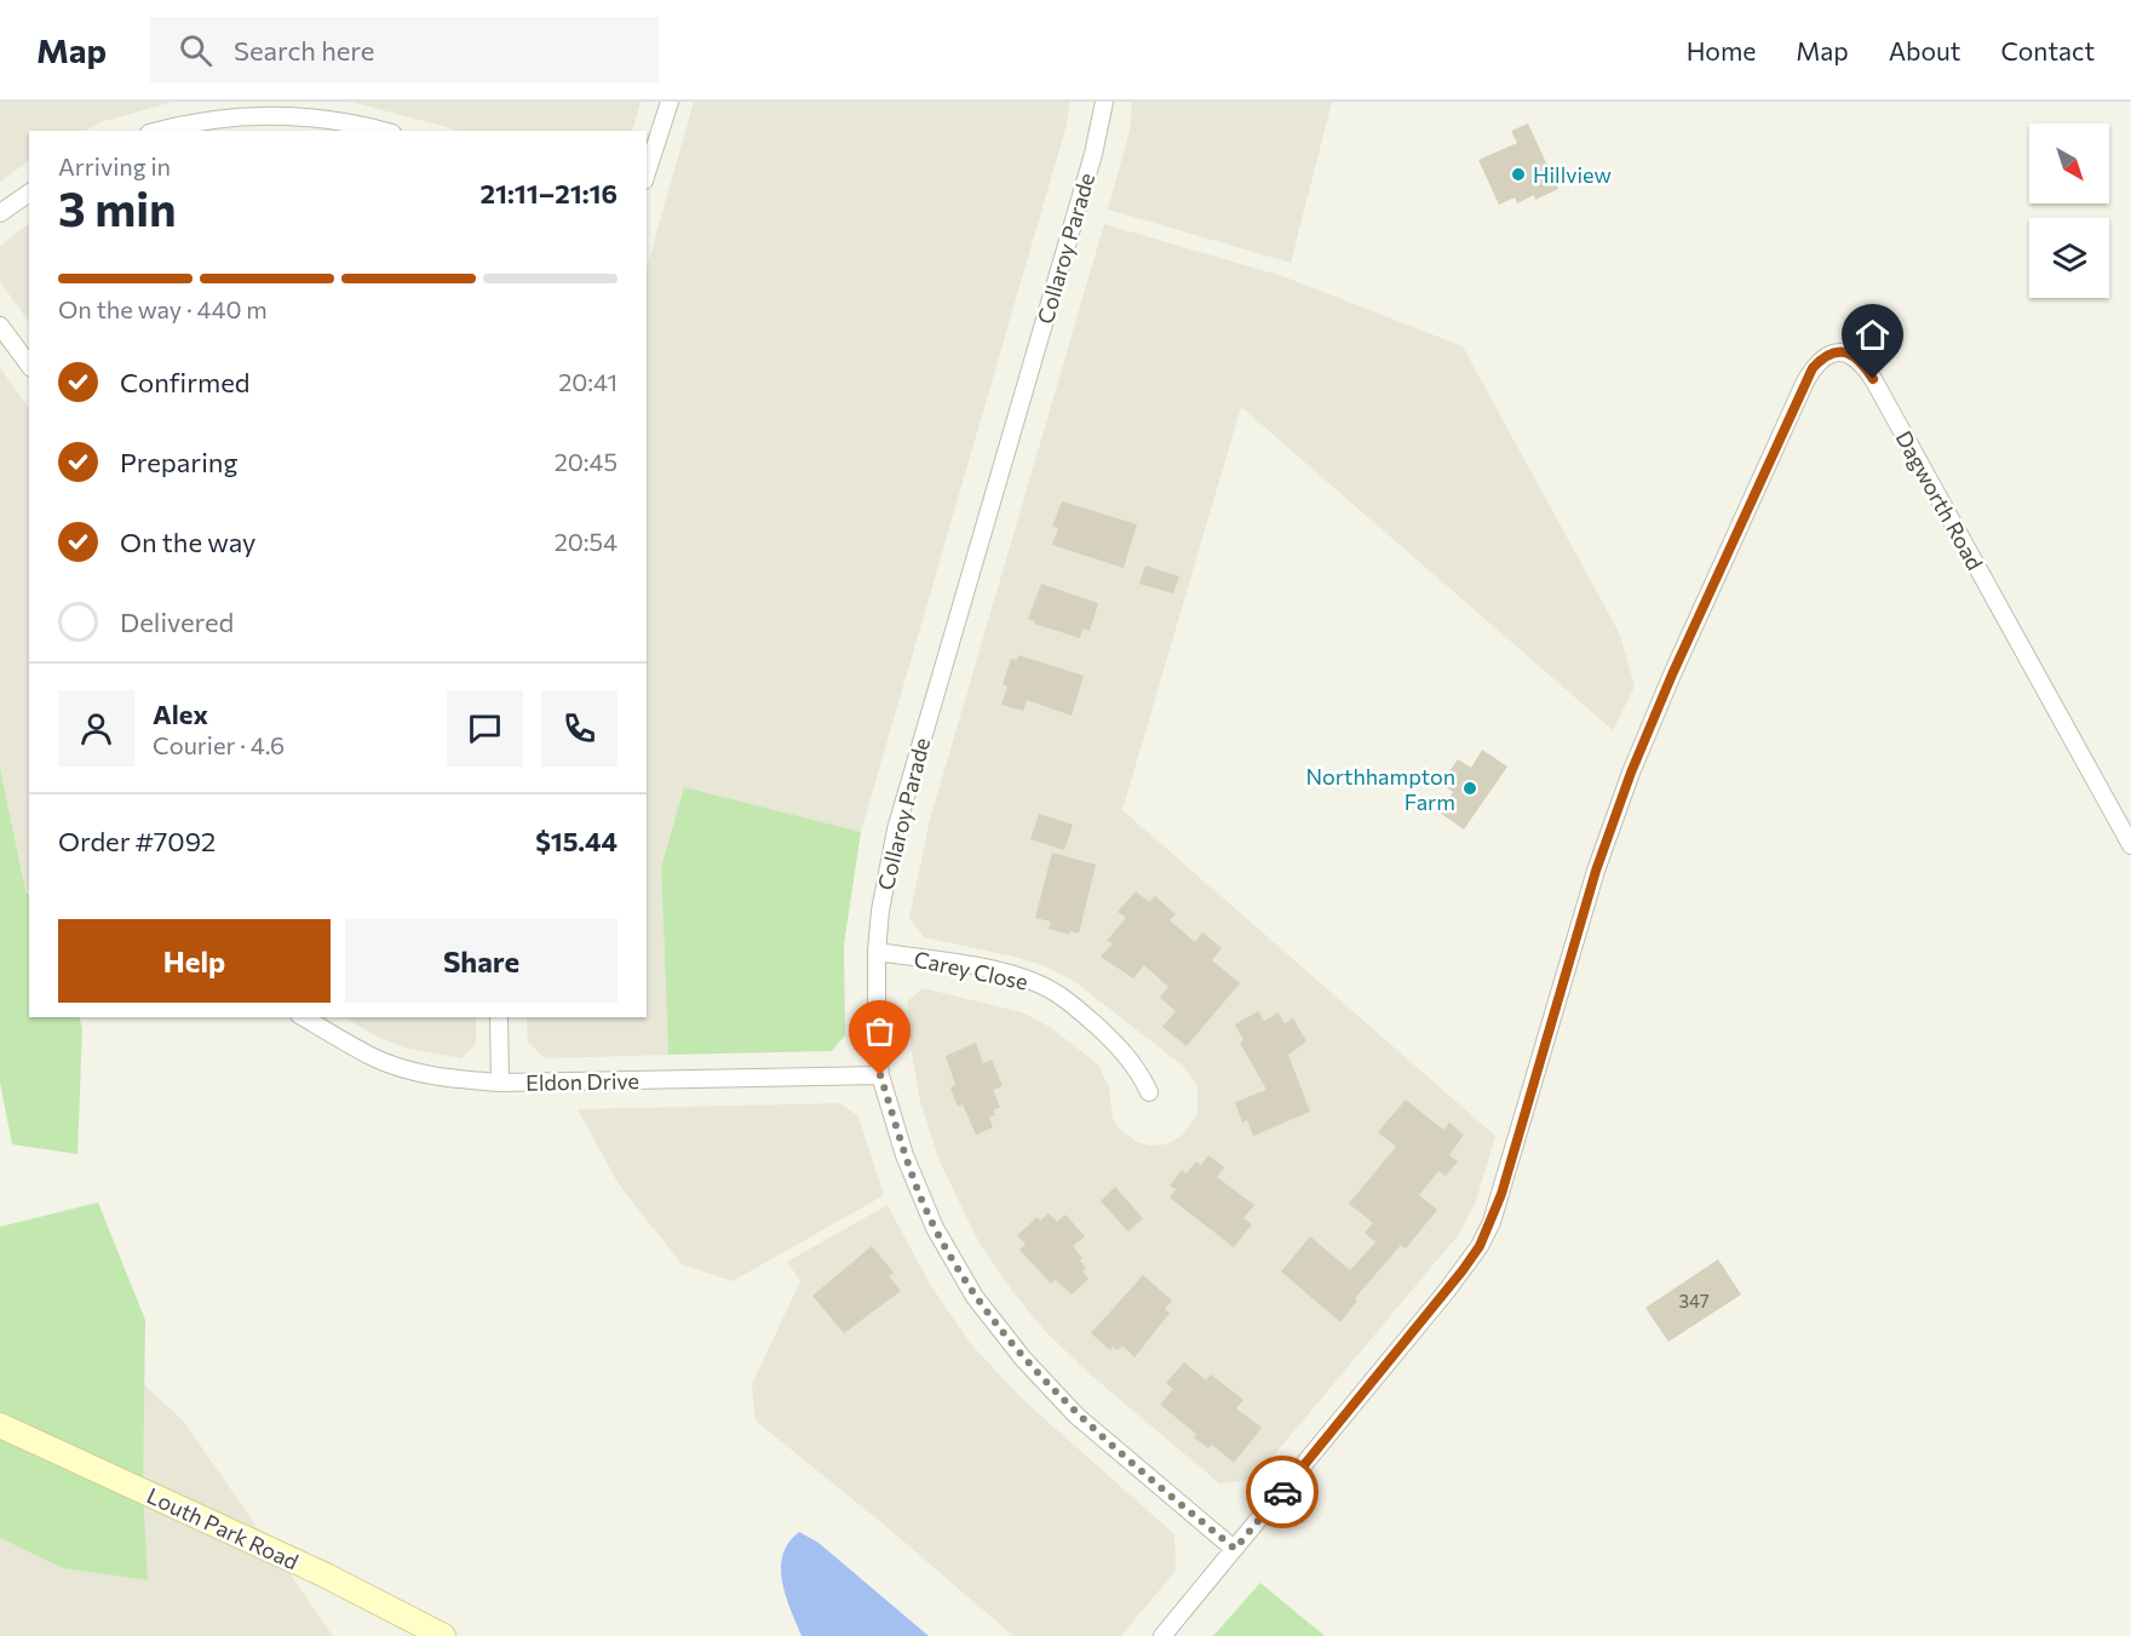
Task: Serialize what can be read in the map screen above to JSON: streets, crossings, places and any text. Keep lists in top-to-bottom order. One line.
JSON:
{"streets":{"street":["Collaroy Parade","Dagworth Road","Carey Close","Eldon Drive","Louth Park Road"]},"crossings":[["Collaroy Parade","Dagworth Road"],["Collaroy Parade","Carey Close"],["Collaroy Parade","Eldon Drive"]],"places":["Hillview","Northhampton Farm"],"house_numbers":["347"],"north":"bottom right","page":{"header":"Map","search":"Search here","nav":["Home","Map","About","Contact"],"heading":["3 min","Arriving in","21:11–21:16"],"panel":["Alex","Courier · 4.6","Order #7092","$15.44"],"bar":"On the way · 440 m","list":[["Confirmed","20:41"],["Preparing","20:45"],["On the way","20:54"],"Delivered"],"buttons":["Help","Share"]}}
